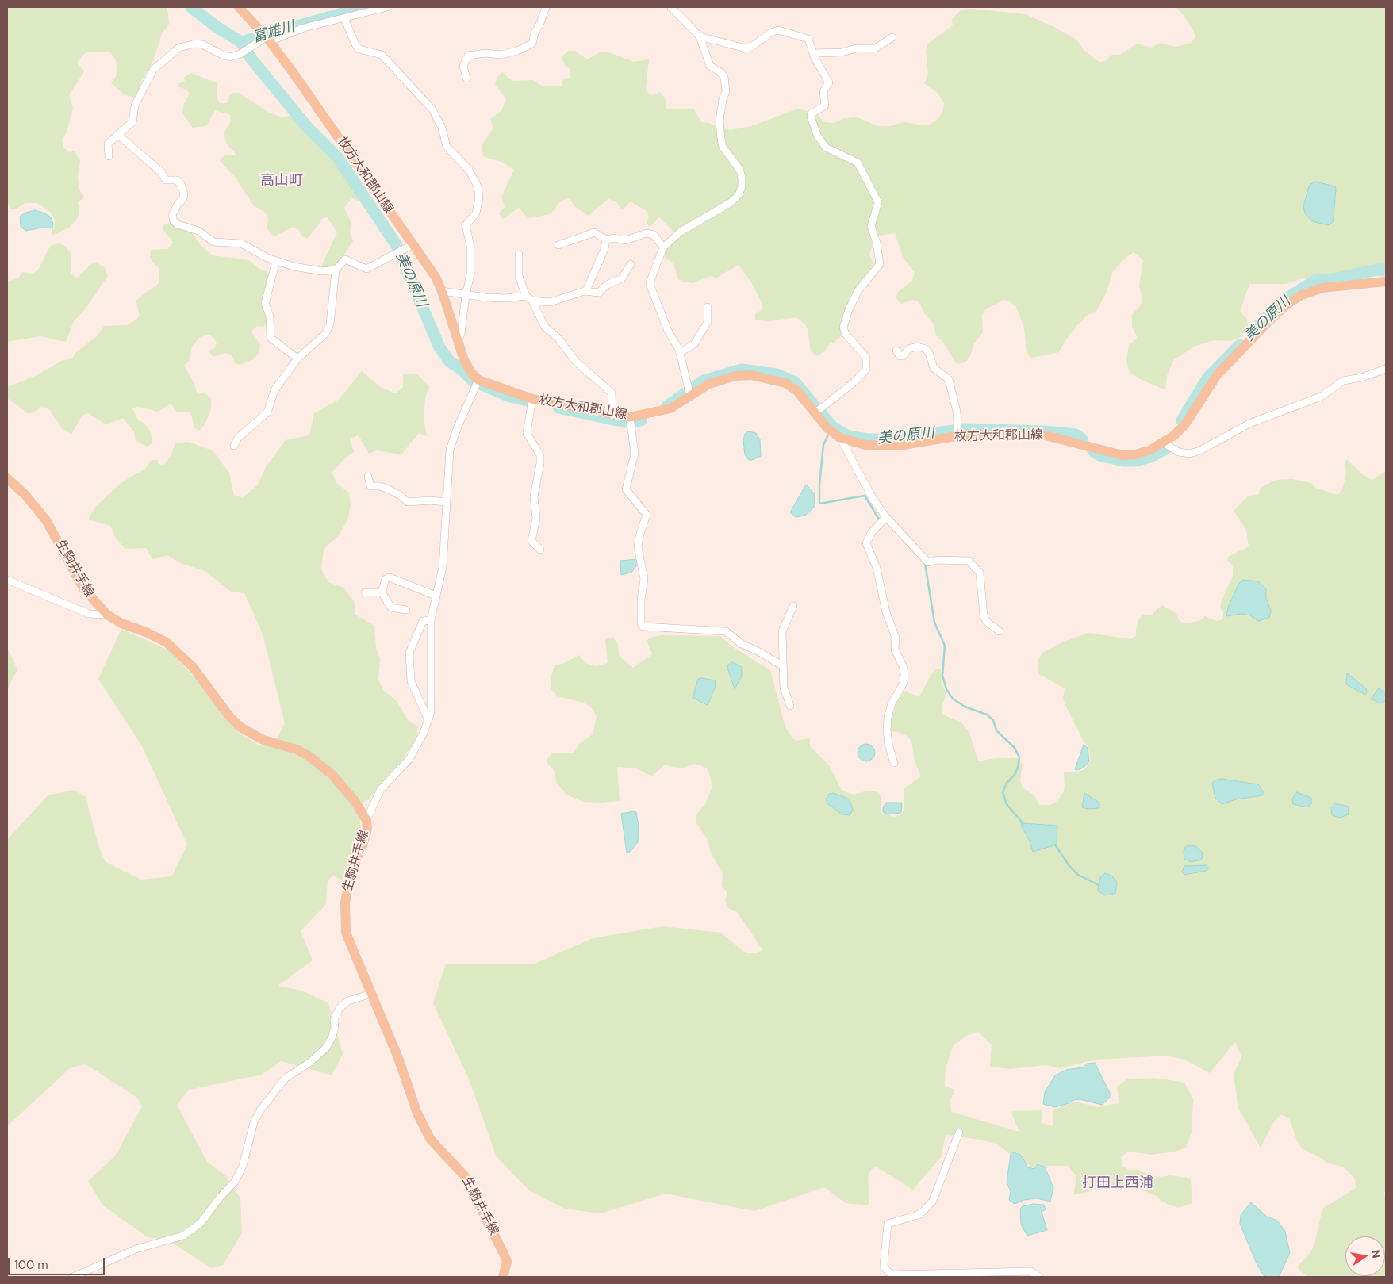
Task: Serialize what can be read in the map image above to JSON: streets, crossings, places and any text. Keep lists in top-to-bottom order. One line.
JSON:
{"streets":{"main road":["枚方大和郡山線","生駒井手線"]},"districts":["高山町","打田上西浦"],"water":["富雄川","美の原川"],"scale_bar":"100 m","north":"right"}
